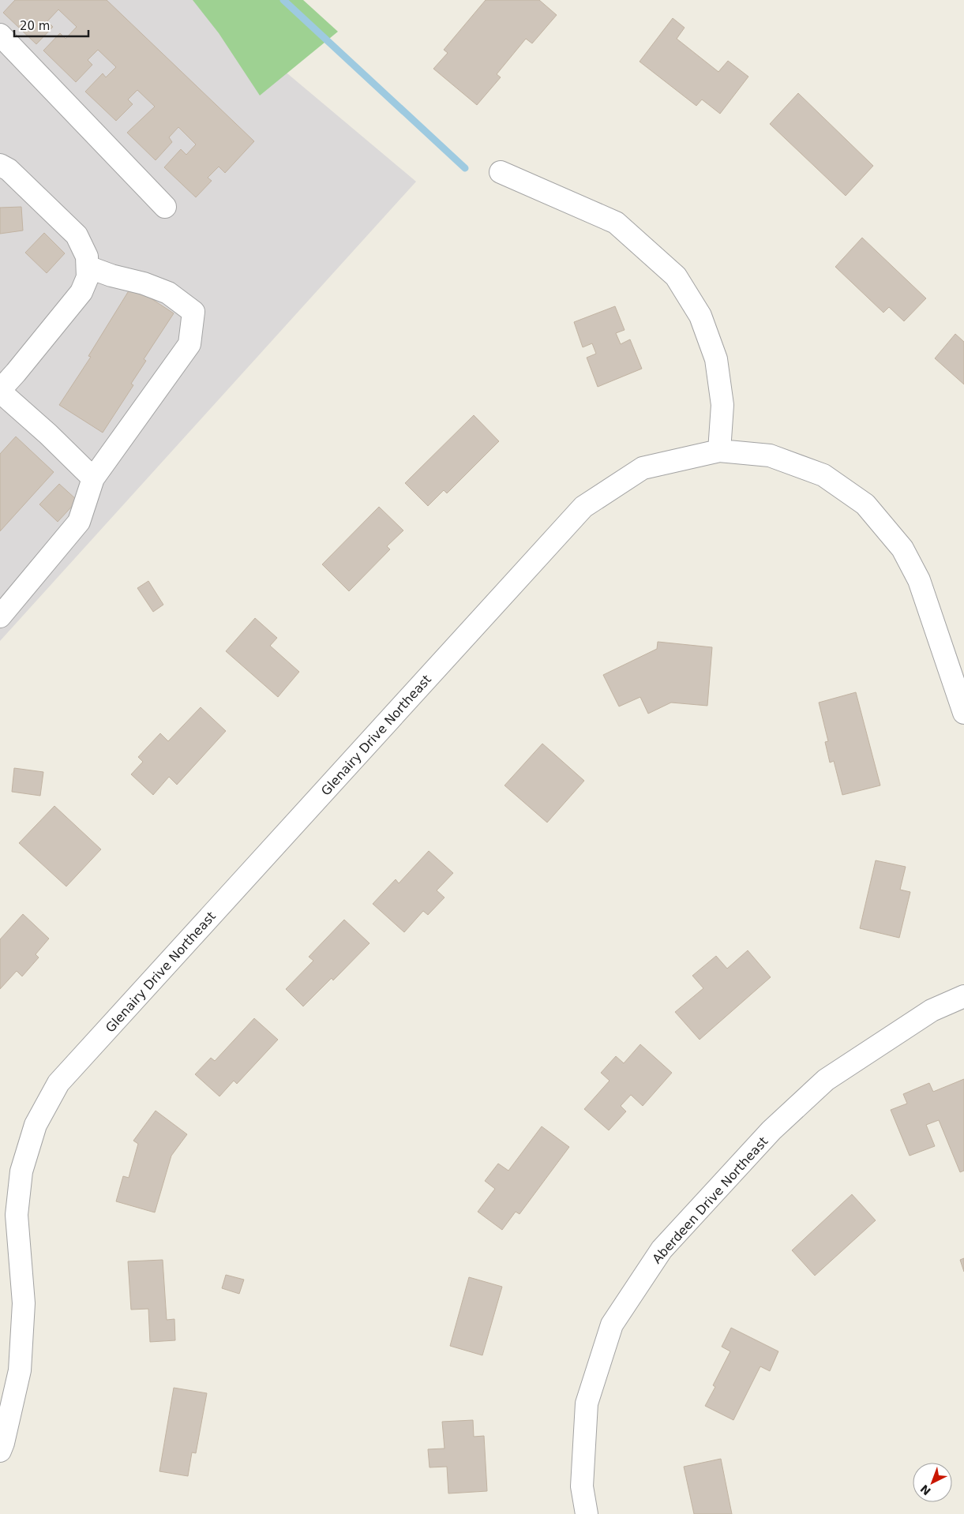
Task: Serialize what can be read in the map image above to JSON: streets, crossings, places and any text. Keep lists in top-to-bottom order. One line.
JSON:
{"streets":{"street":["Glenairy Drive Northeast","Aberdeen Drive Northeast"]},"scale_bar":"20 m","north":"bottom left"}
